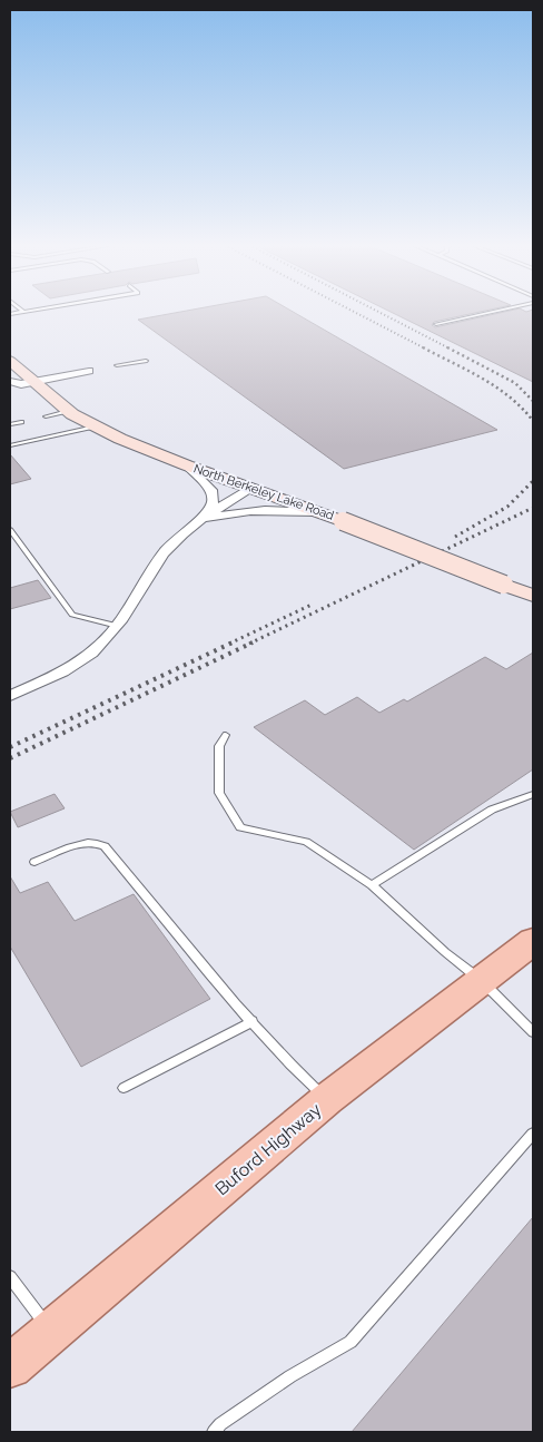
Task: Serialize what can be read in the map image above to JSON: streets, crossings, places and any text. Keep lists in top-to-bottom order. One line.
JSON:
{"streets":{"main road":["Buford Highway"],"street":["North Berkeley Lake Road"]}}
